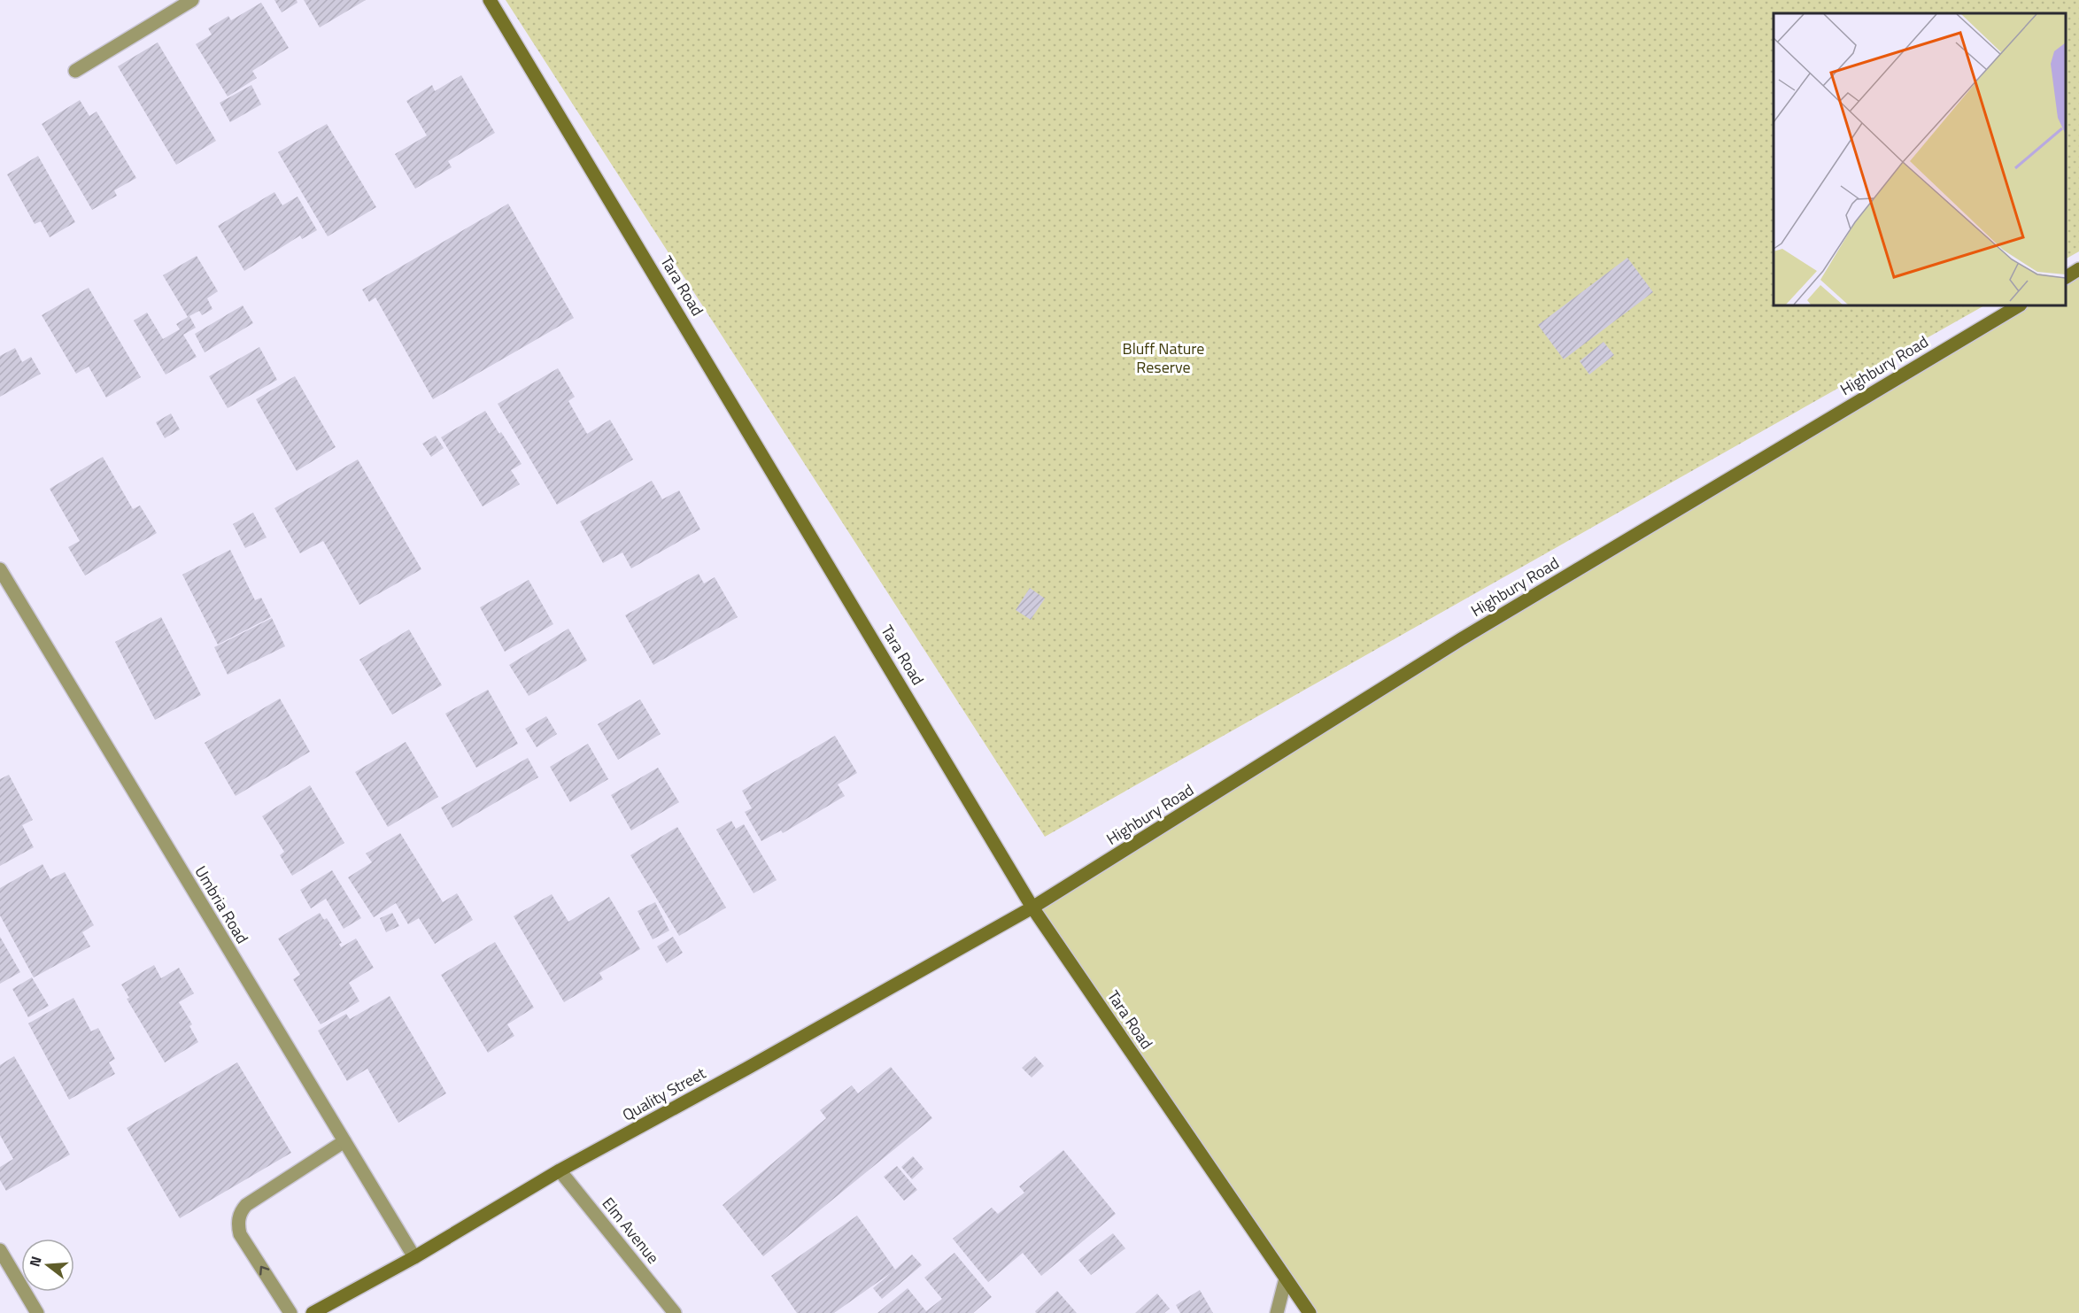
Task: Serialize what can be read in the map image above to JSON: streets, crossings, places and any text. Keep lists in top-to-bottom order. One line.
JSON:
{"streets":{"street":["Tara Road","Highbury Road","Umbria Road","Quality Street","Elm Avenue"]},"crossings":[["Tara Road","Highbury Road"],["Tara Road","Quality Street"],["Highbury Road","Quality Street"],["Umbria Road","Quality Street"],["Quality Street","Elm Avenue"]],"parks":["Bluff Nature Reserve"],"north":"left"}
